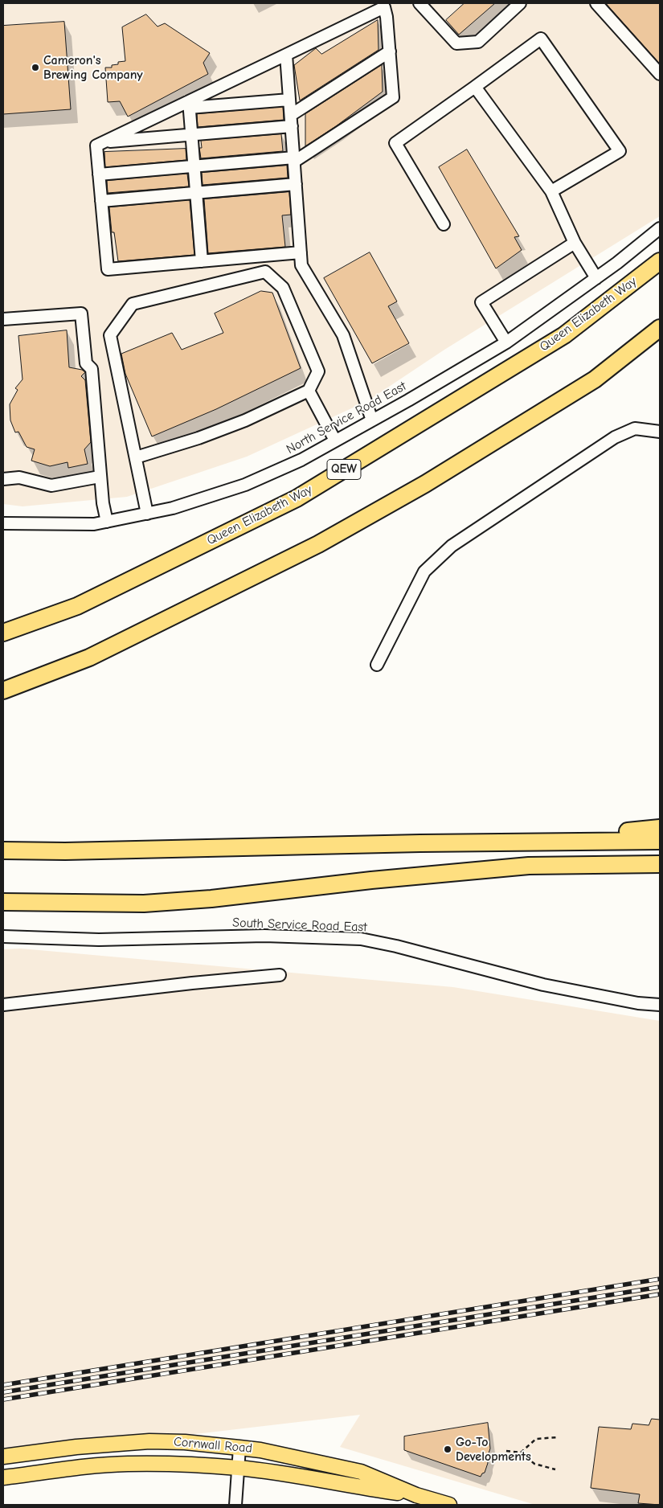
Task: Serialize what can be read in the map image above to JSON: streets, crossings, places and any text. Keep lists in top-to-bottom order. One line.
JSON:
{"streets":{"highway":["Queen Elizabeth Way","QEW"],"main road":["Cornwall Road"],"street":["North Service Road East","South Service Road East"]},"places":["Cameron's Brewing Company","Go-To Developments"]}
